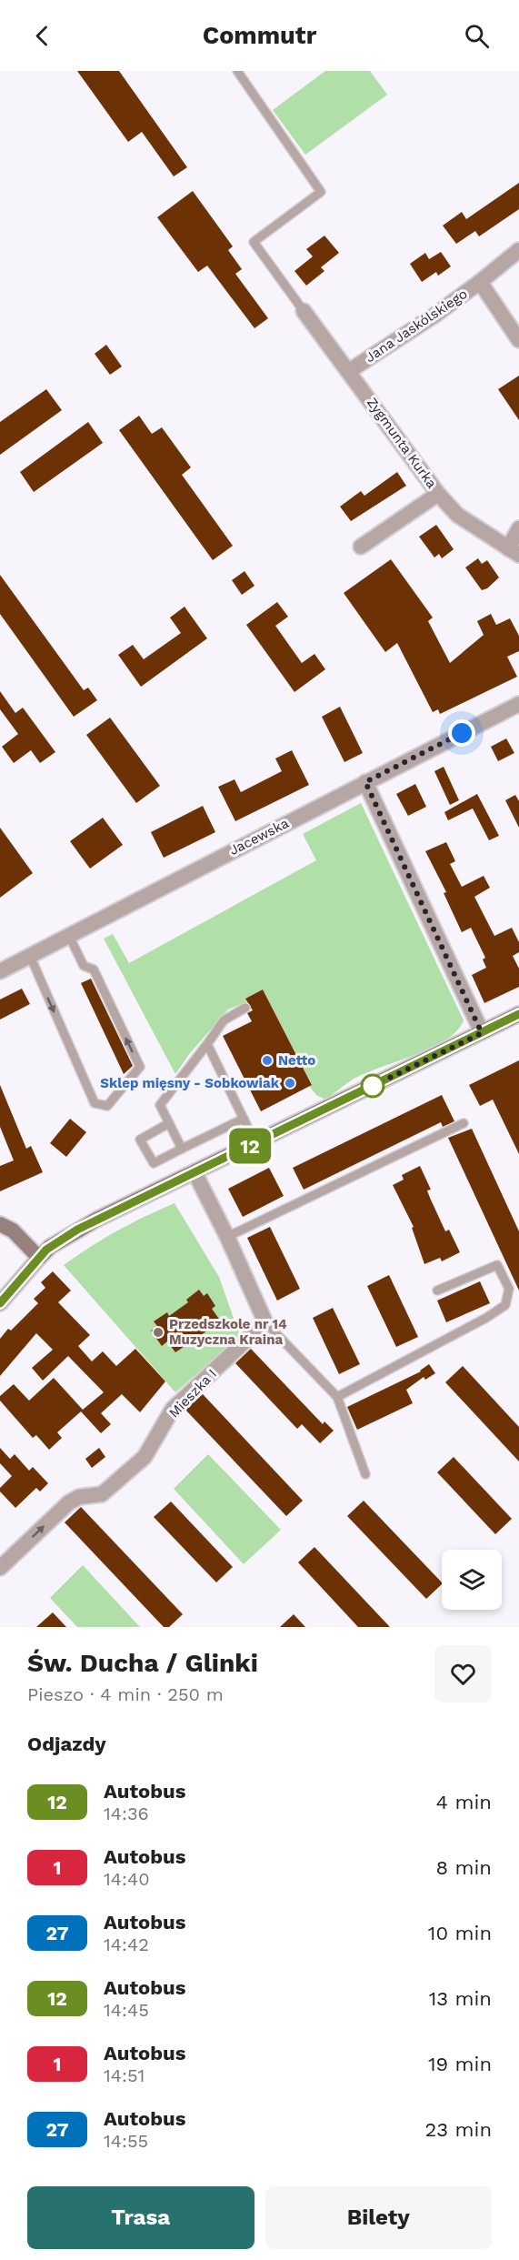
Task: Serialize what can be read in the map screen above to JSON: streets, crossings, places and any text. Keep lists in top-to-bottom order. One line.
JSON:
{"streets":{"street":["Jana Jaskólskiego","Zygmunta Kurka","Jacewska","Mieszka I"]},"crossings":[["Jana Jaskólskiego","Zygmunta Kurka"]],"one_way":["Mieszka I"],"places":["Netto","Sklep mięsny - Sobkowiak","Przedszkole nr 14 Muzyczna Kraina"],"lines":["bus line 12"],"page":{"header":"Commutr","on_map":"12","heading":[["Św. Ducha / Glinki","Pieszo · 4 min · 250 m"],"Odjazdy"],"list":[{"mark":"12","name":"Autobus","note":"14:36","value":"4 min"},{"mark":"1","name":"Autobus","note":"14:40","value":"8 min"},{"mark":"27","name":"Autobus","note":"14:42","value":"10 min"},{"mark":"12","name":"Autobus","note":"14:45","value":"13 min"},{"mark":"1","name":"Autobus","note":"14:51","value":"19 min"},{"mark":"27","name":"Autobus","note":"14:55","value":"23 min"}],"buttons":["Trasa","Bilety"]}}
